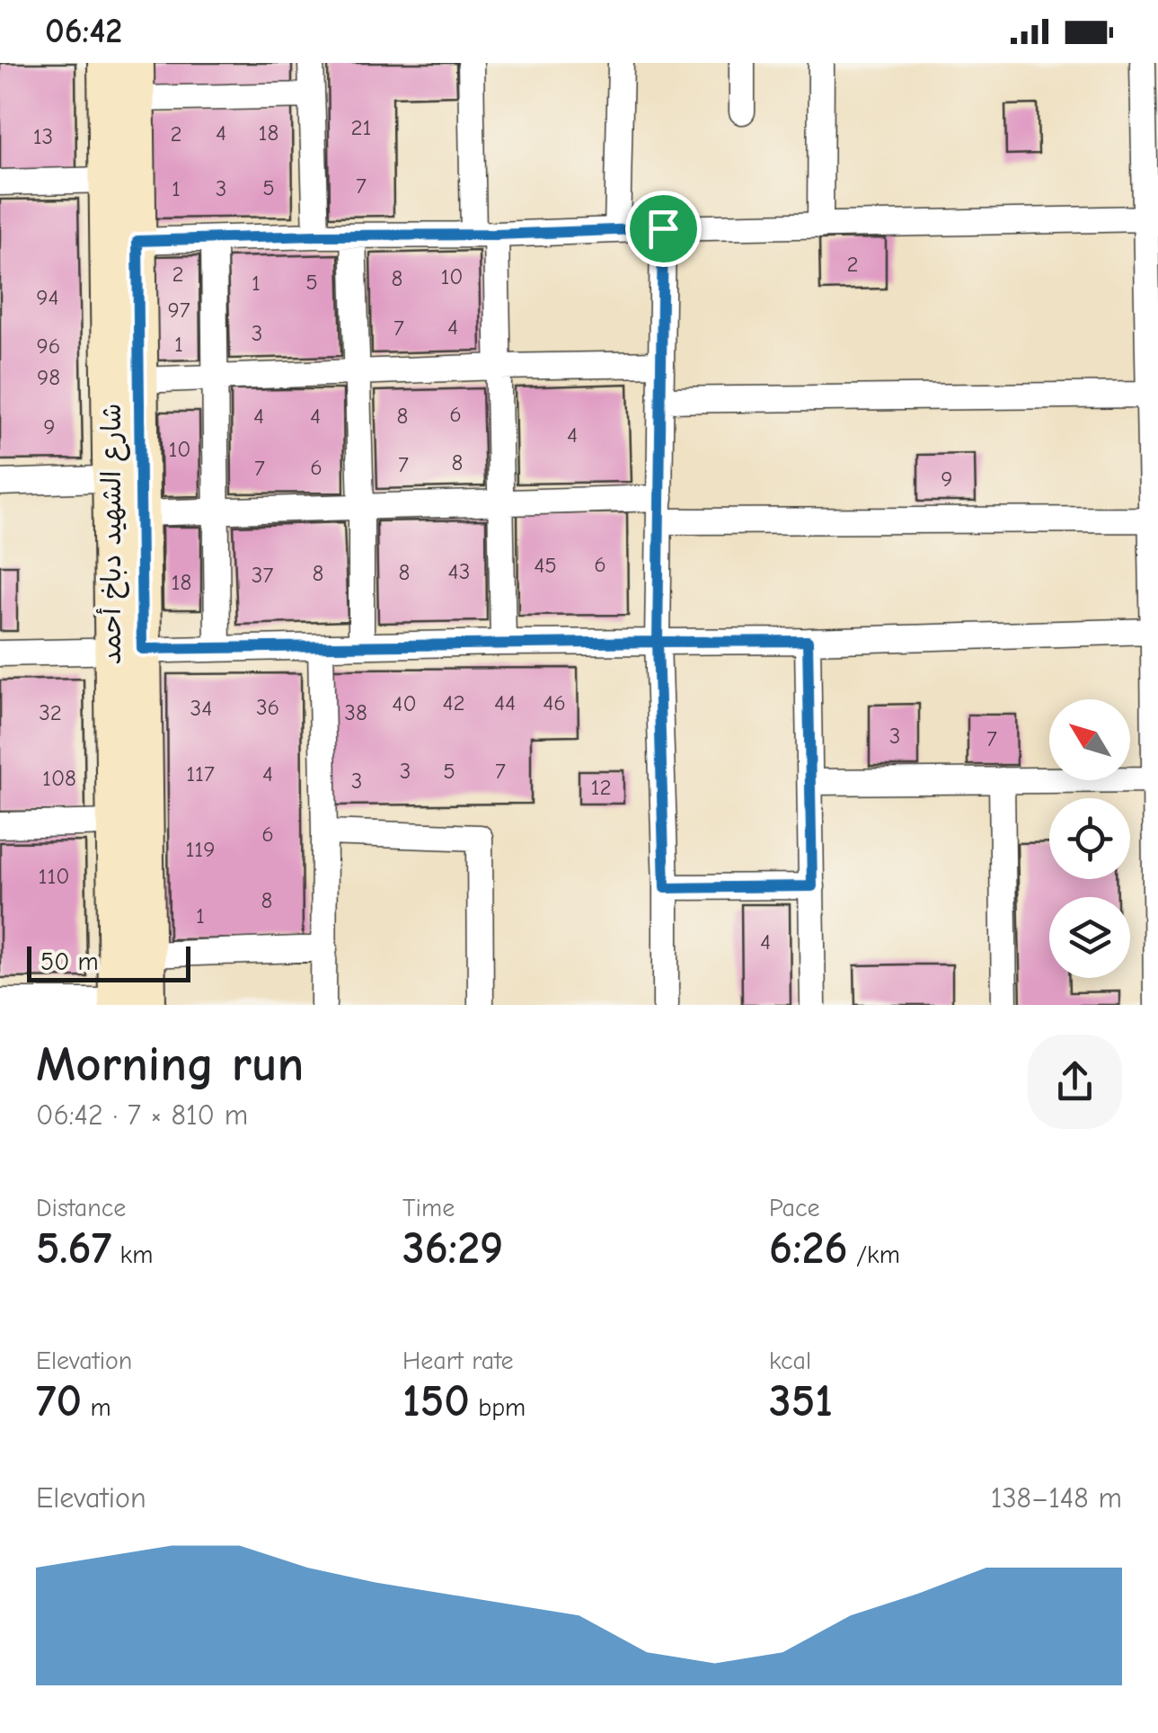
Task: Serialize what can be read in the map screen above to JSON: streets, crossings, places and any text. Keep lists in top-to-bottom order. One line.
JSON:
{"streets":{"street":["شارع الشهيد دباخ أحمد"]},"house_numbers":["21","4","18","2","13","7","5","1","3","2","2","10","8","5","1","94","97","4","7","3","1","96","98","6","4","4","8","9","4","10","8","7","6","7","9","6","45","43","8","8","37","18","42","44","46","40","36","34","32","38","3","7","3","5","7","117","4","108","3","12","6","119","110","8","1","4"],"scale_bar":"50 m","north":"top left","page":{"status":"06:42","scale":"50 m","heading":["Morning run","06:42 · 7 × 810 m"],"stats":[["Distance","5.67 km"],["Time","36:29"],["Pace","6:26 /km"],["Elevation","70 m"],["Heart rate","150 bpm"],["kcal","351"]],"chart":["Elevation","138–148 m"]}}
